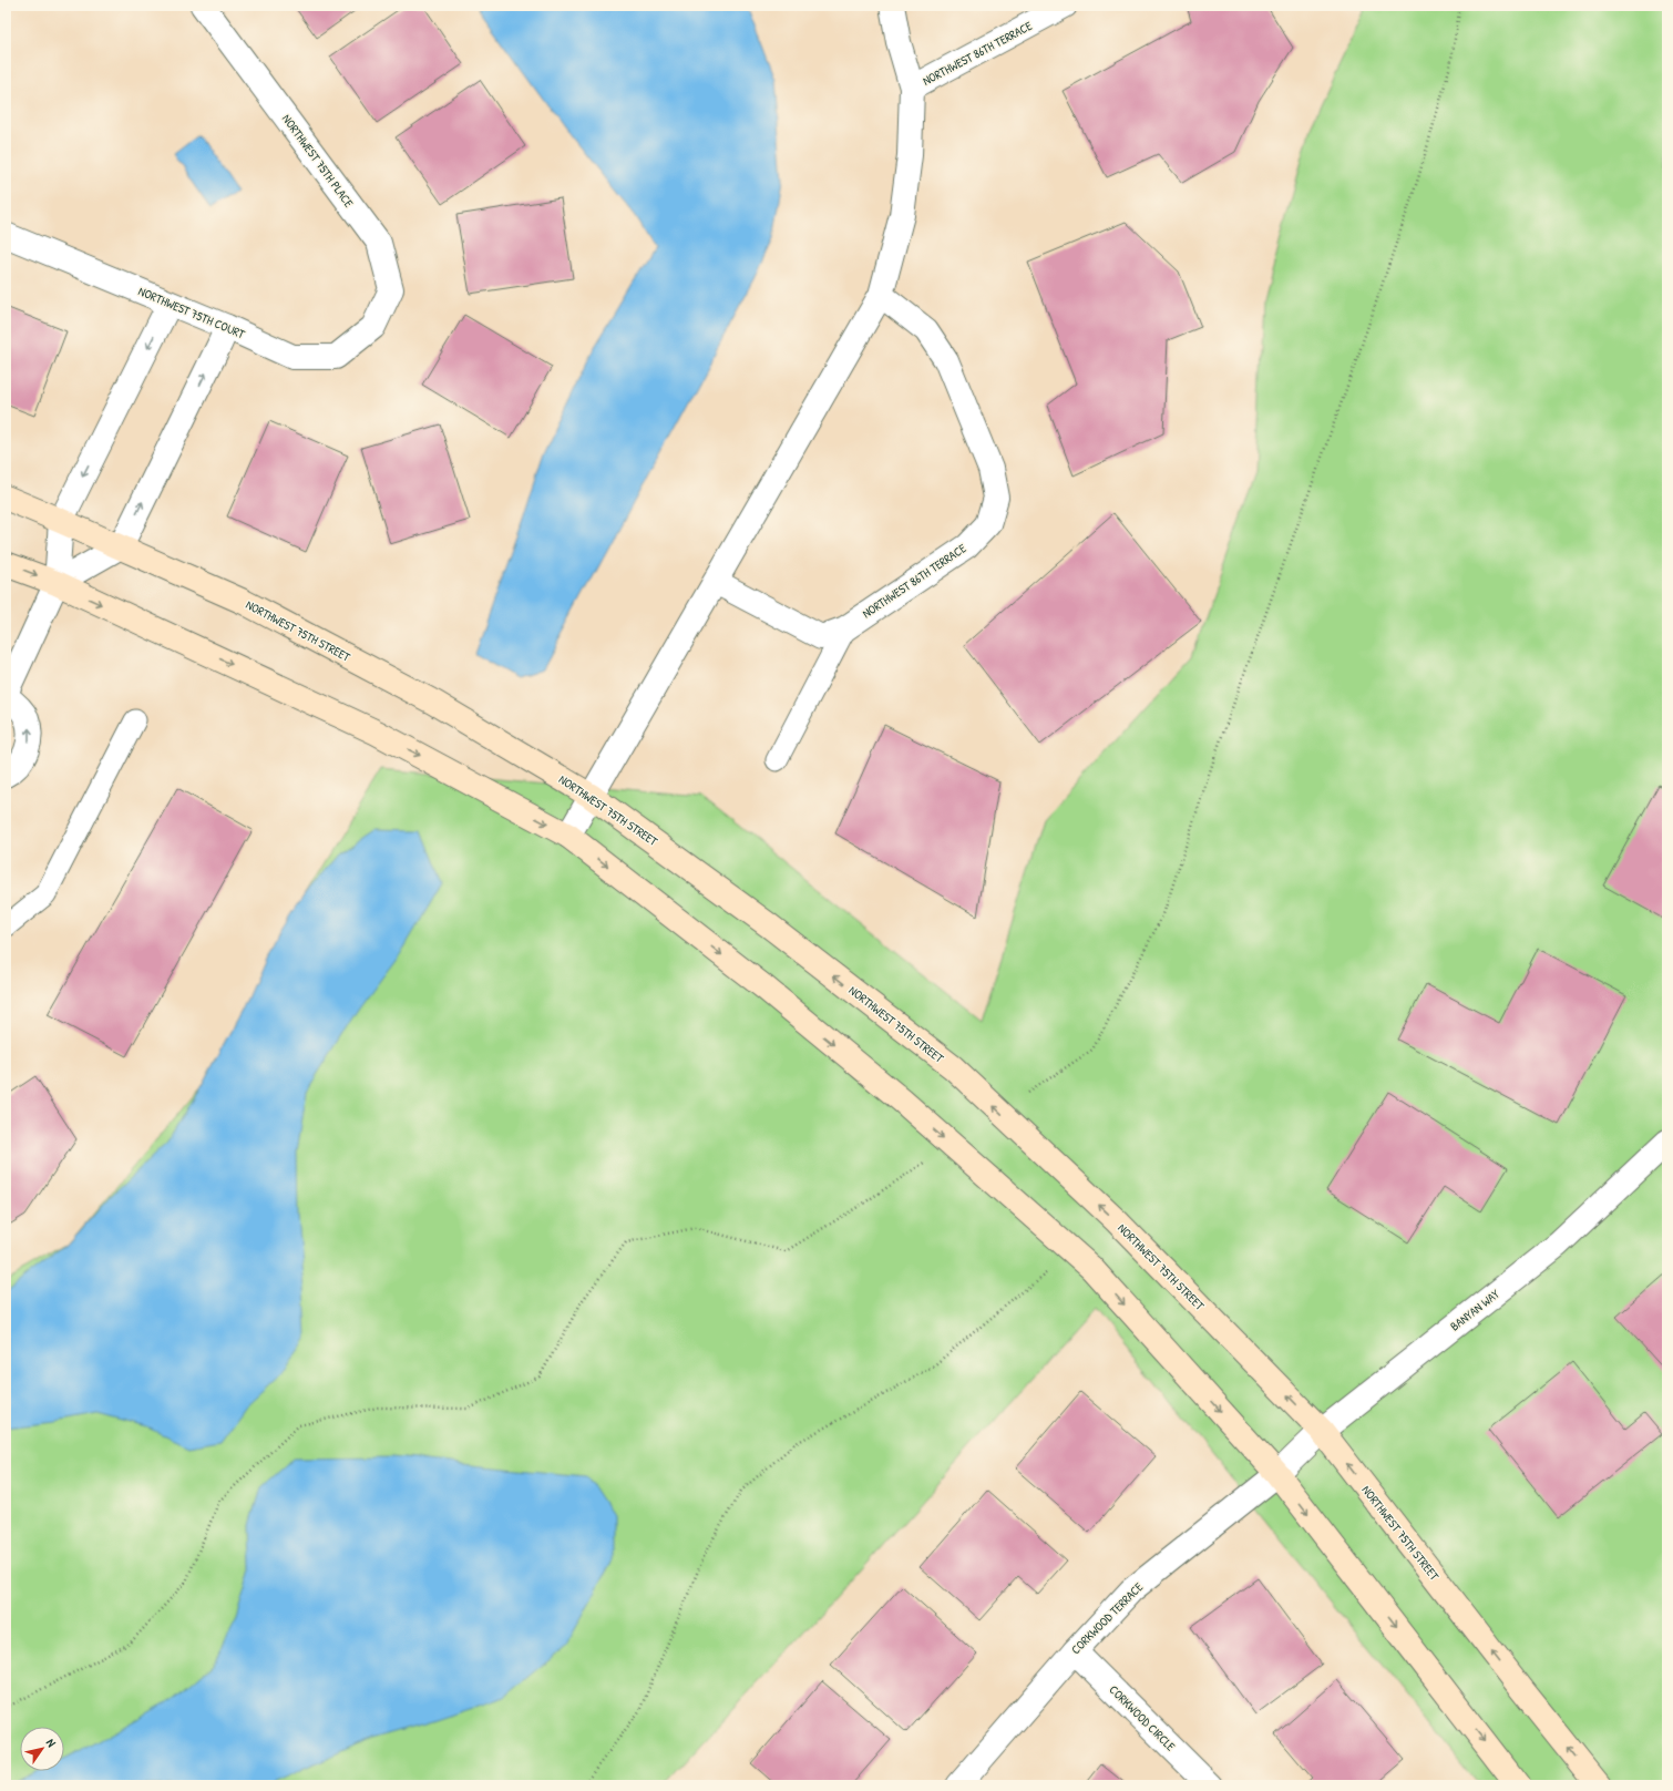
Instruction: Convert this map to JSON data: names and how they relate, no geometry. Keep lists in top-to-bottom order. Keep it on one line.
{"streets":{"street":["NORTHWEST 86TH TERRACE","NORTHWEST 75TH PLACE","NORTHWEST 75TH COURT","NORTHWEST 75TH STREET","BANYAN WAY","CORKWOOD TERRACE","CORKWOOD CIRCLE"]},"crossings":[["NORTHWEST 86TH TERRACE","NORTHWEST 75TH STREET"],["NORTHWEST 75TH PLACE","NORTHWEST 75TH COURT"],["NORTHWEST 75TH STREET","BANYAN WAY"],["BANYAN WAY","CORKWOOD TERRACE"],["CORKWOOD TERRACE","CORKWOOD CIRCLE"]],"north":"top right"}
